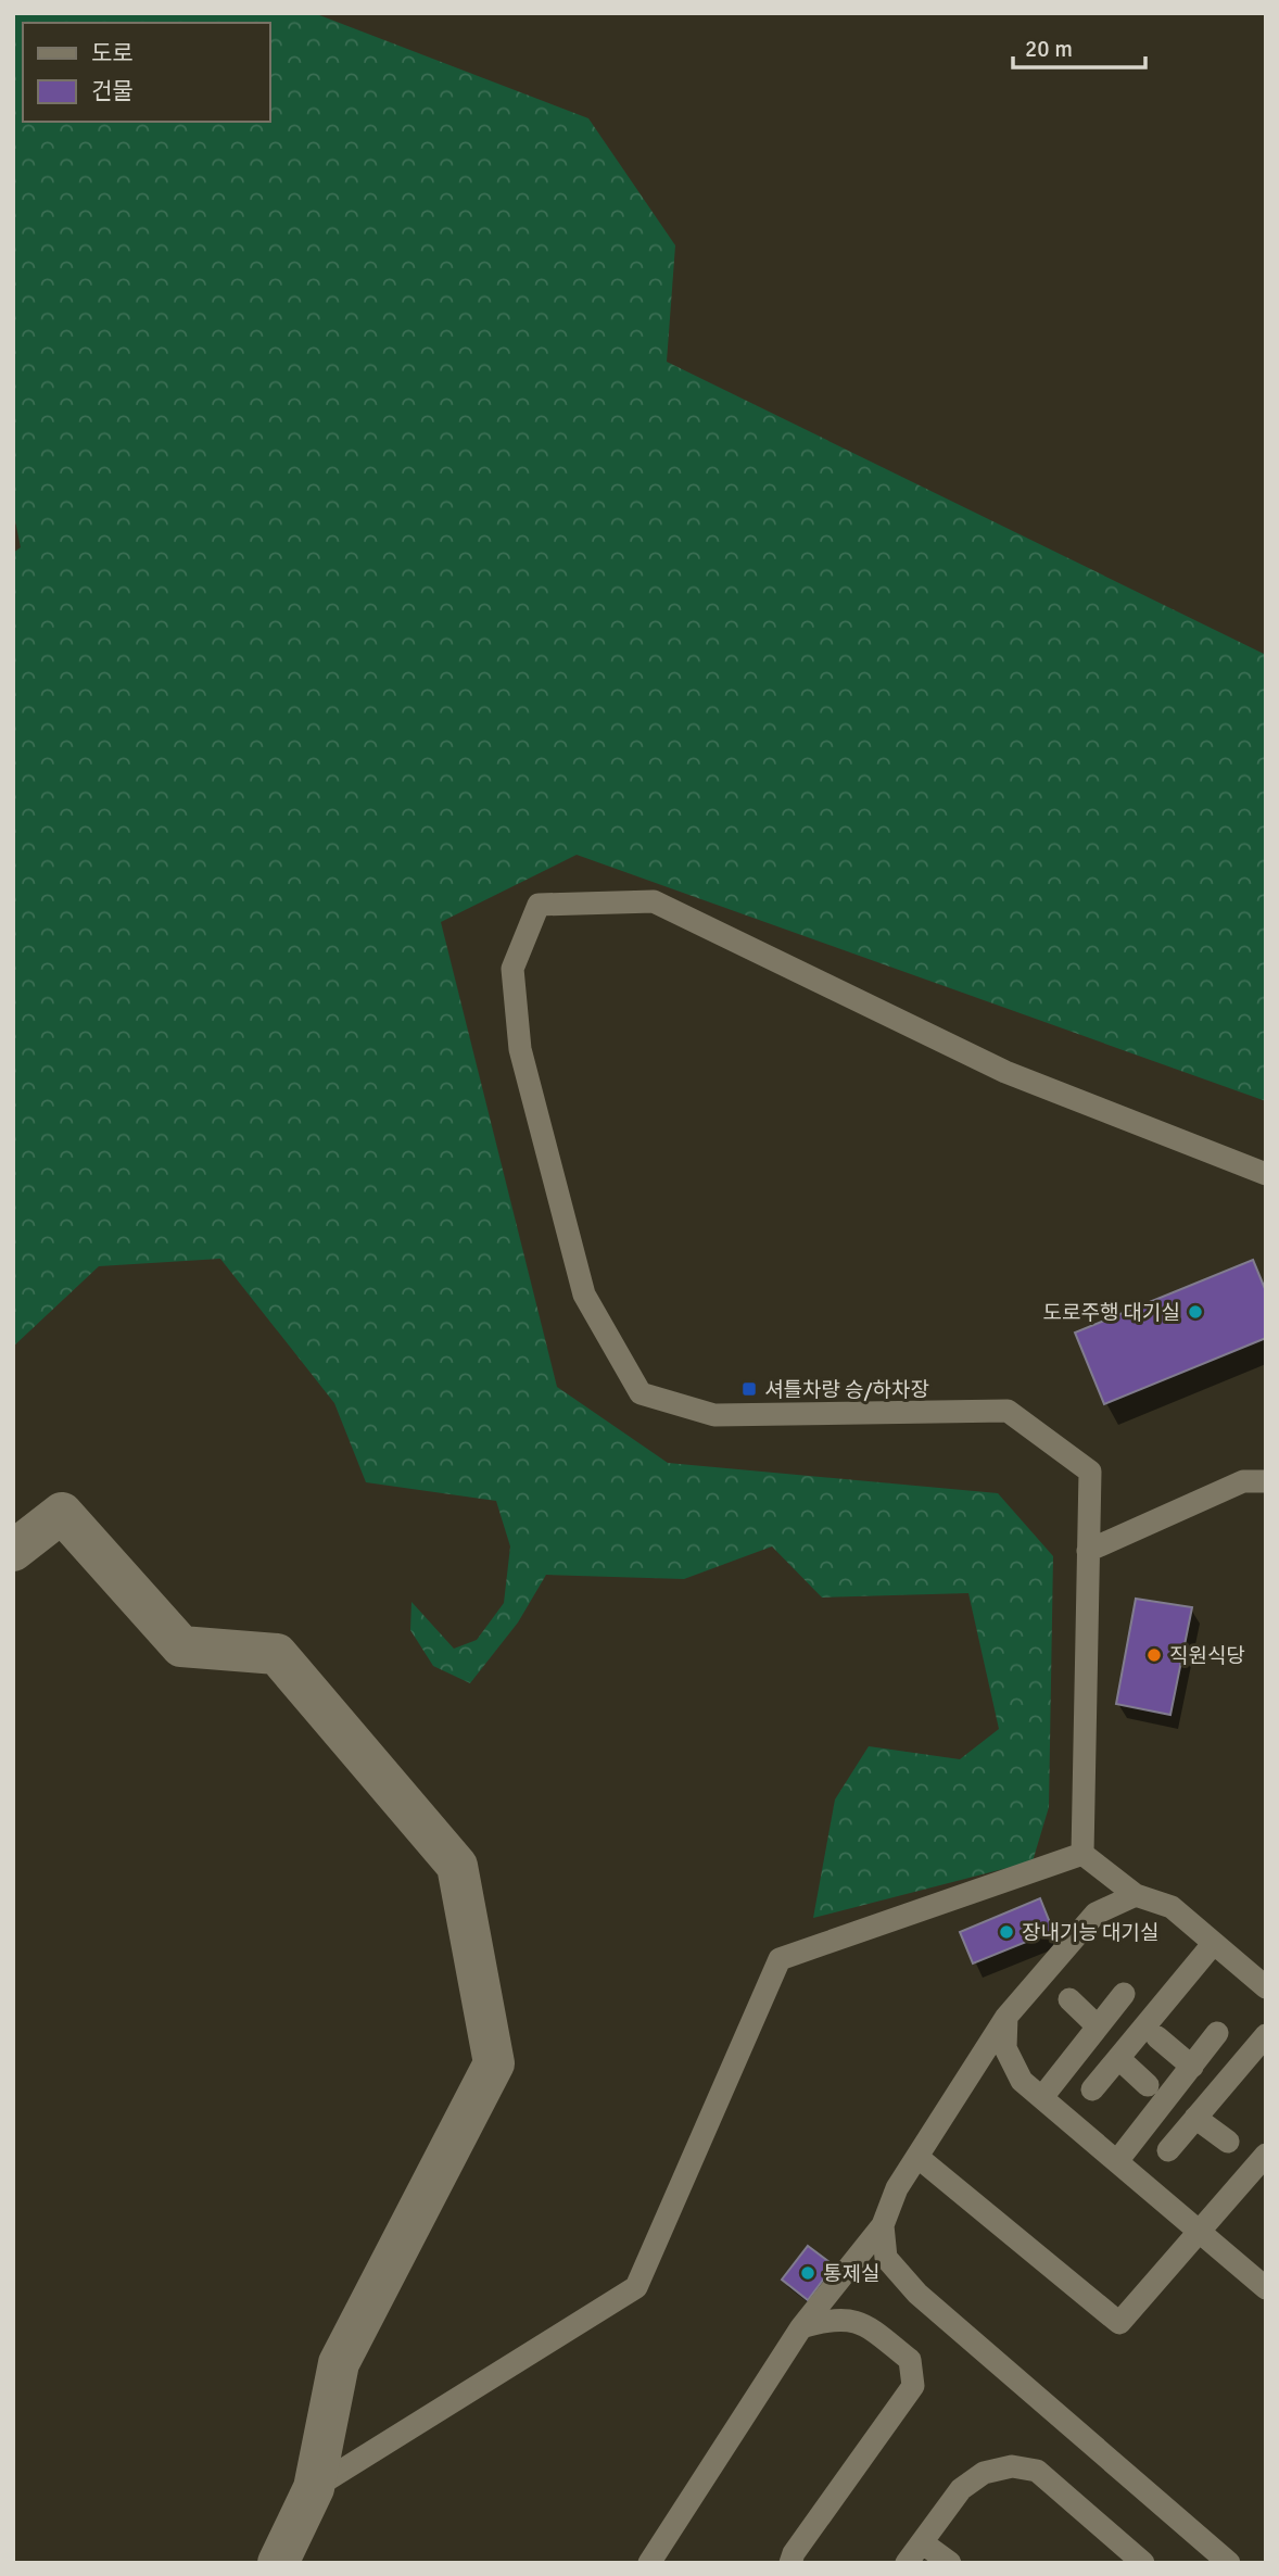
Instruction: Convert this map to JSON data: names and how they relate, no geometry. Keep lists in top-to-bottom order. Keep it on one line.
{"places":{"other":["도로주행 대기실","직원식당","장내기능 대기실","통제실"],"transit":["셔틀차량 승/하차장"]},"legend":["도로","건물"],"scale_bar":"20 m"}
